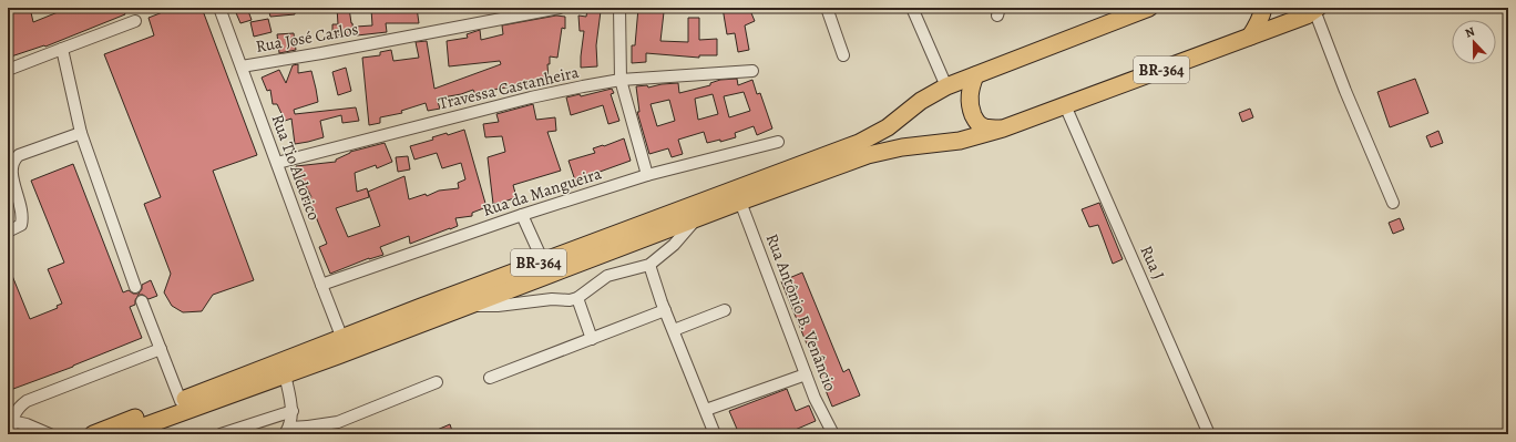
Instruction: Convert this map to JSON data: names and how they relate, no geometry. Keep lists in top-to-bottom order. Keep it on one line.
{"streets":{"highway":["BR-364"],"street":["Rua José Carlos","Travessa Castanheira","Rua Tio Aldorico","Rua da Mangueira","Rua J","Rua Antônio B. Venâncio"]},"crossings":[["Rua José Carlos","Rua Tio Aldorico"],["BR-364","Rua Tio Aldorico"],["BR-364","Rua J"],["BR-364","Rua Antônio B. Venâncio"],["Travessa Castanheira","Rua Tio Aldorico"],["Rua Tio Aldorico","Rua da Mangueira"]],"north":"top"}
